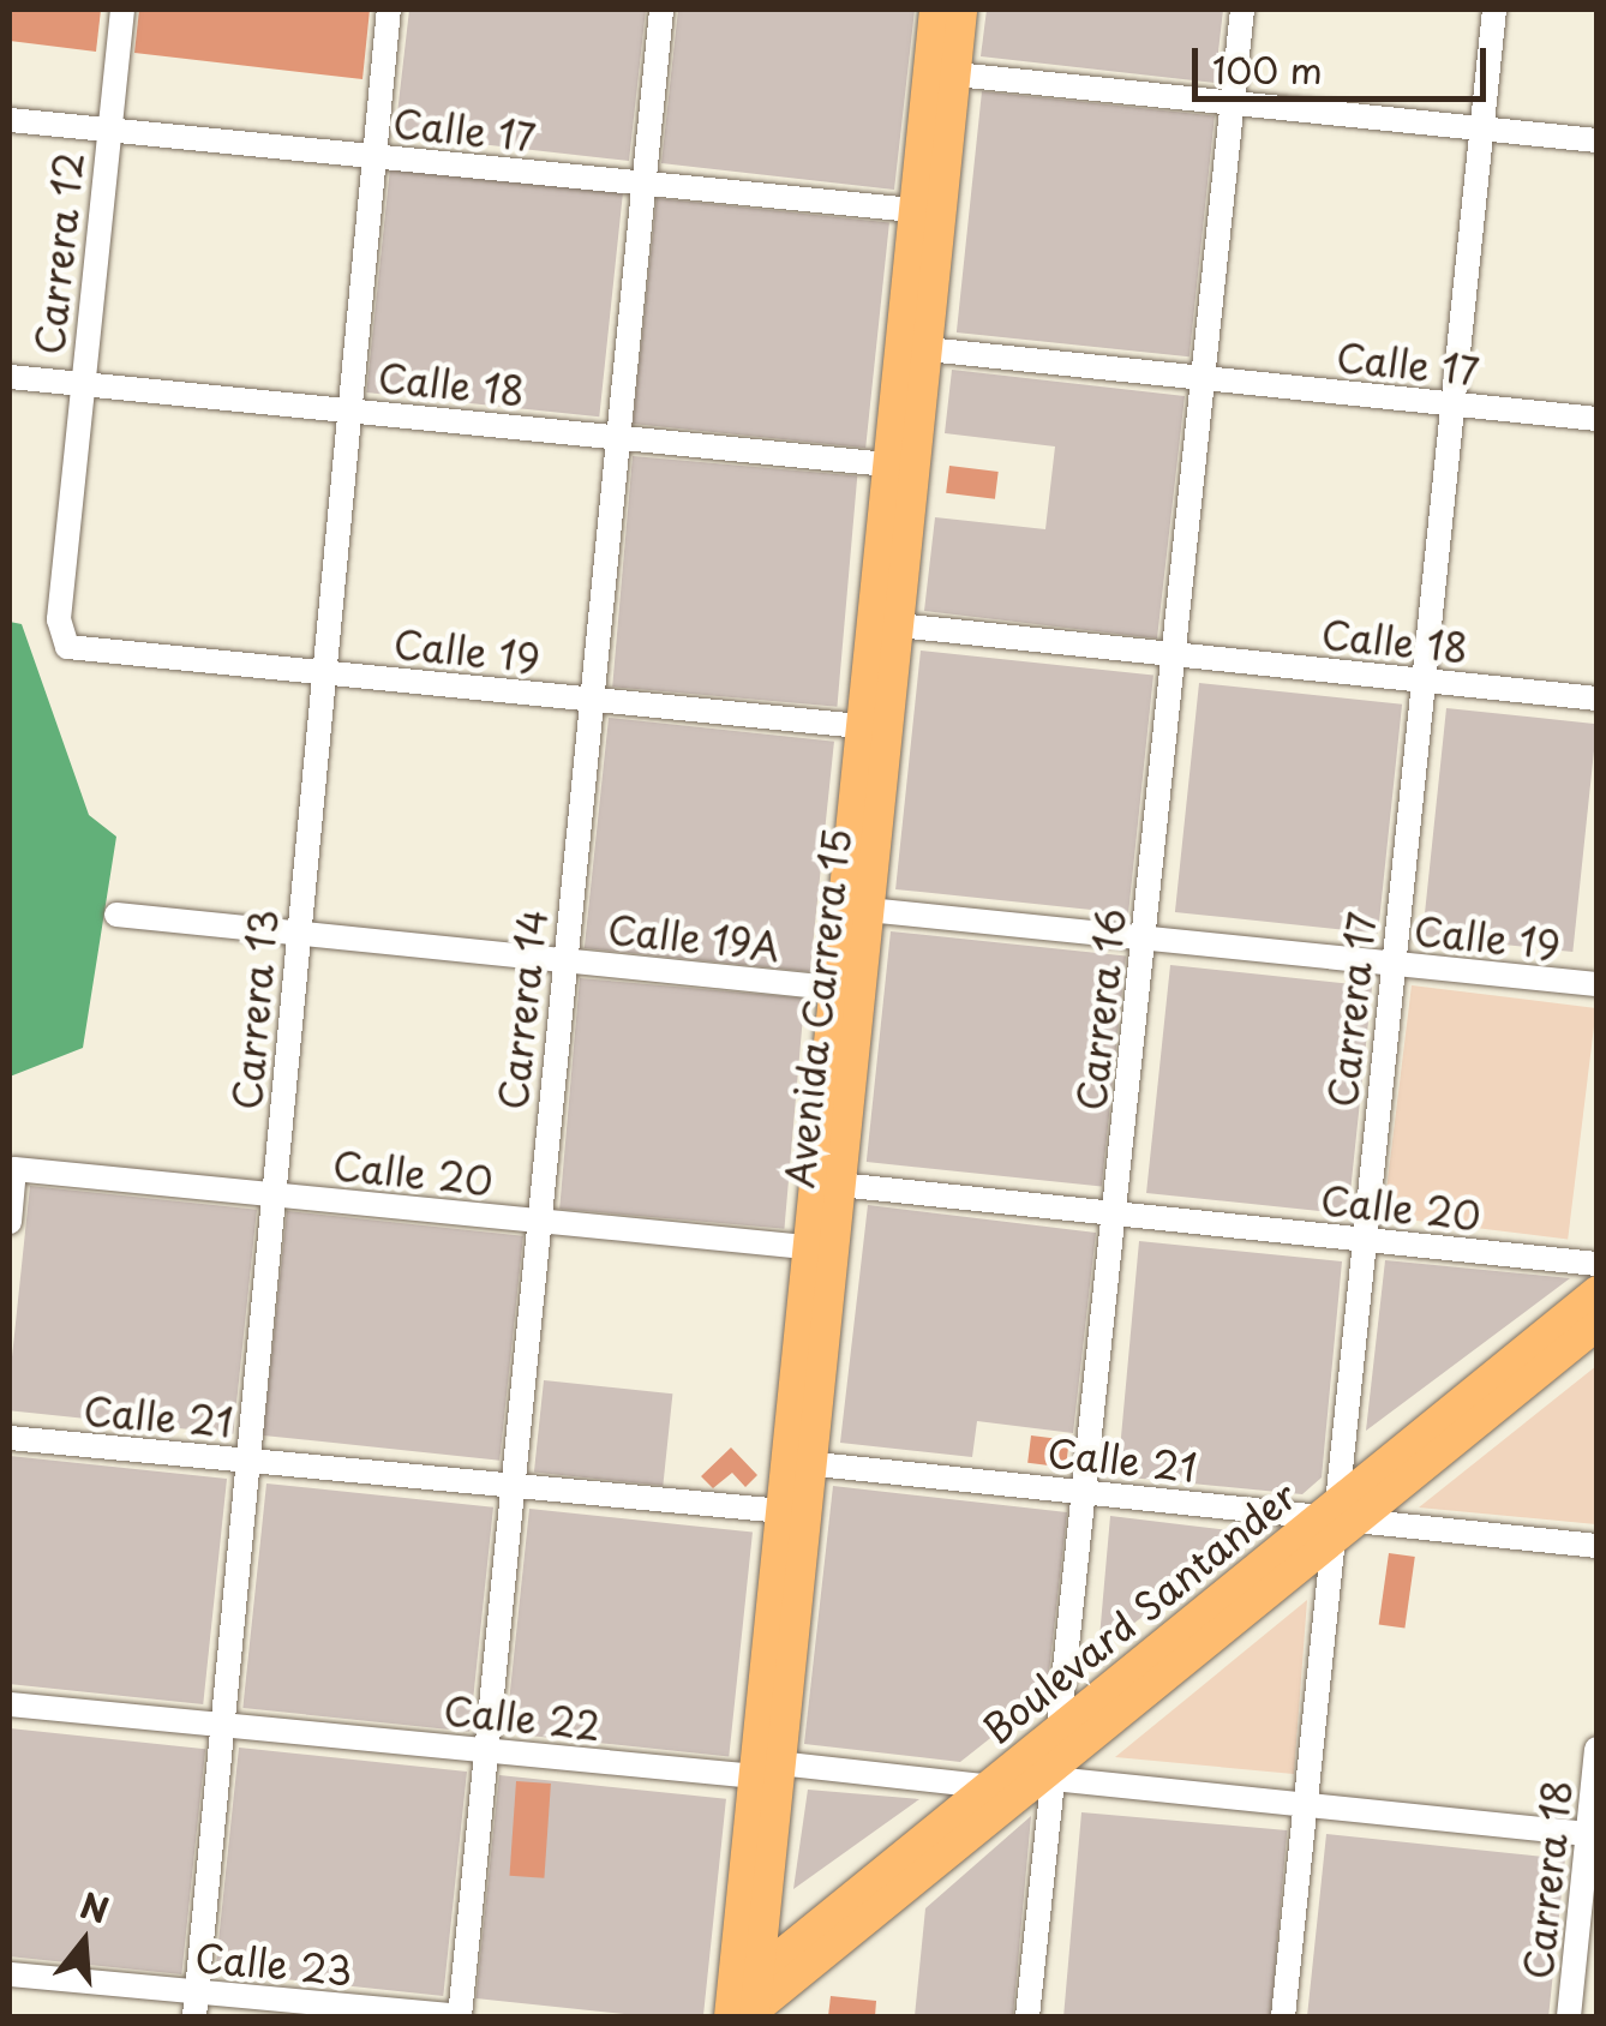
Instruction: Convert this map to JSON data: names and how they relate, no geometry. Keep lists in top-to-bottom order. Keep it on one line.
{"streets":{"main road":["Avenida Carrera 15","Boulevard Santander"],"street":["Calle 17","Carrera 12","Calle 18","Calle 19","Calle 19A","Carrera 13","Carrera 14","Carrera 16","Carrera 17","Calle 20","Calle 21","Calle 22","Carrera 18","Calle 23"]},"crossings":[["Calle 17","Carrera 12"],["Calle 17","Avenida Carrera 15"],["Calle 17","Carrera 13"],["Calle 17","Carrera 14"],["Calle 17","Carrera 16"],["Calle 17","Carrera 17"],["Carrera 12","Calle 18"],["Carrera 12","Calle 19"],["Calle 18","Avenida Carrera 15"],["Calle 18","Carrera 13"],["Calle 18","Carrera 14"],["Calle 18","Carrera 16"],["Calle 18","Carrera 17"],["Calle 19","Avenida Carrera 15"],["Calle 19","Carrera 13"],["Calle 19","Carrera 14"],["Calle 19","Carrera 16"],["Calle 19","Carrera 17"],["Calle 19A","Avenida Carrera 15"],["Calle 19A","Carrera 13"],["Calle 19A","Carrera 14"],["Avenida Carrera 15","Calle 20"],["Avenida Carrera 15","Calle 21"],["Avenida Carrera 15","Boulevard Santander"],["Avenida Carrera 15","Calle 22"],["Carrera 13","Calle 20"],["Carrera 13","Calle 21"],["Carrera 13","Calle 22"],["Carrera 13","Calle 23"],["Carrera 14","Calle 20"],["Carrera 14","Calle 21"],["Carrera 14","Calle 22"],["Carrera 14","Calle 23"],["Carrera 16","Calle 20"],["Carrera 16","Calle 21"],["Carrera 16","Boulevard Santander"],["Carrera 16","Calle 22"],["Carrera 17","Calle 20"],["Carrera 17","Calle 21"],["Carrera 17","Boulevard Santander"],["Carrera 17","Calle 22"],["Calle 21","Boulevard Santander"],["Boulevard Santander","Calle 22"],["Calle 22","Carrera 18"]],"scale_bar":"100 m","north":"top"}
